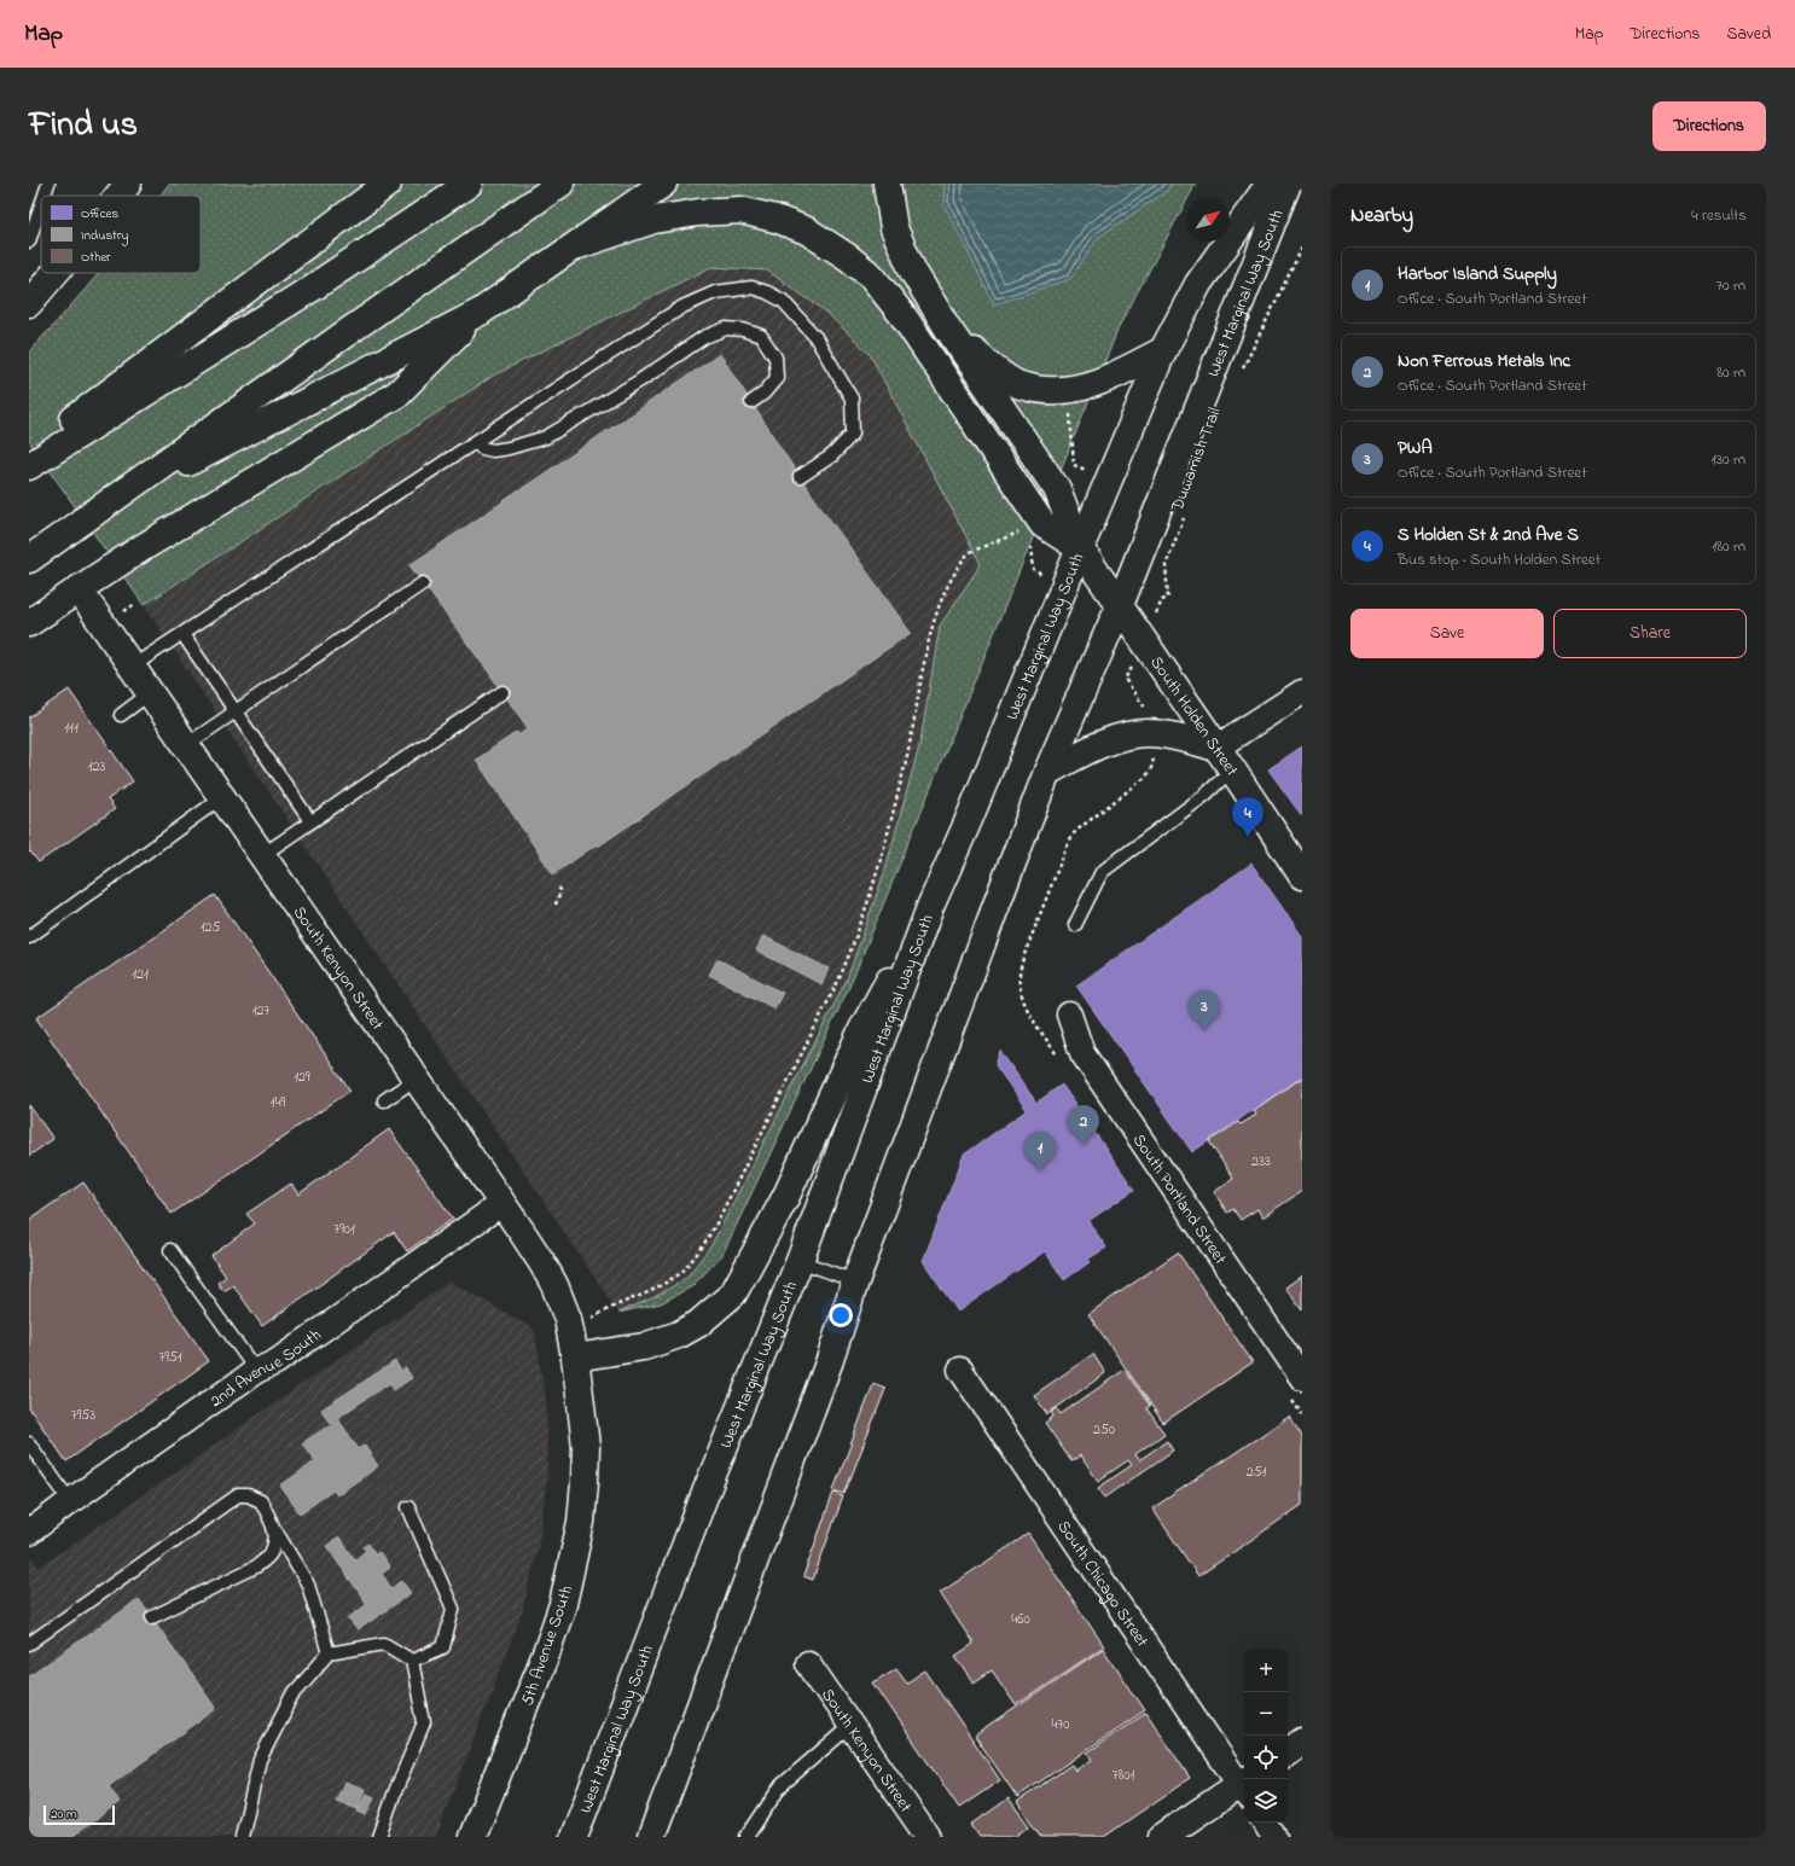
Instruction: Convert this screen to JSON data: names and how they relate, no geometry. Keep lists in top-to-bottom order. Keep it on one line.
{"streets":{"main road":["West Marginal Way South","South Holden Street","South Kenyon Street","5th Avenue South"],"street":["South Portland Street","2nd Avenue South","South Chicago Street"],"path":["Duwamish Trail"]},"crossings":[["West Marginal Way South","South Holden Street"],["South Kenyon Street","2nd Avenue South"],["South Kenyon Street","5th Avenue South"]],"house_numbers":["111","123","125","121","127","129","149","233","7901","7951","7953","250","251","460","470","7801"],"legend":["Offices","Industry","Other"],"scale_bar":"20 m","north":"top right","page":{"header":"Map","nav":["Map","Directions","Saved"],"title":"Find us","buttons":["Directions",["Save","Share"]],"heading":["Nearby","4 results"],"list":[{"mark":"1","name":"Harbor Island Supply","note":"Office · South Portland Street","value":"70 m"},{"mark":"2","name":"Non Ferrous Metals Inc","note":"Office · South Portland Street","value":"80 m"},{"mark":"3","name":"PWA","note":"Office · South Portland Street","value":"130 m"},{"mark":"4","name":"S Holden St & 2nd Ave S","note":"Bus stop · South Holden Street","value":"180 m"}],"pins":["4","3","2","1"],"map_buttons":["+","−"],"scale":"20 m"}}
